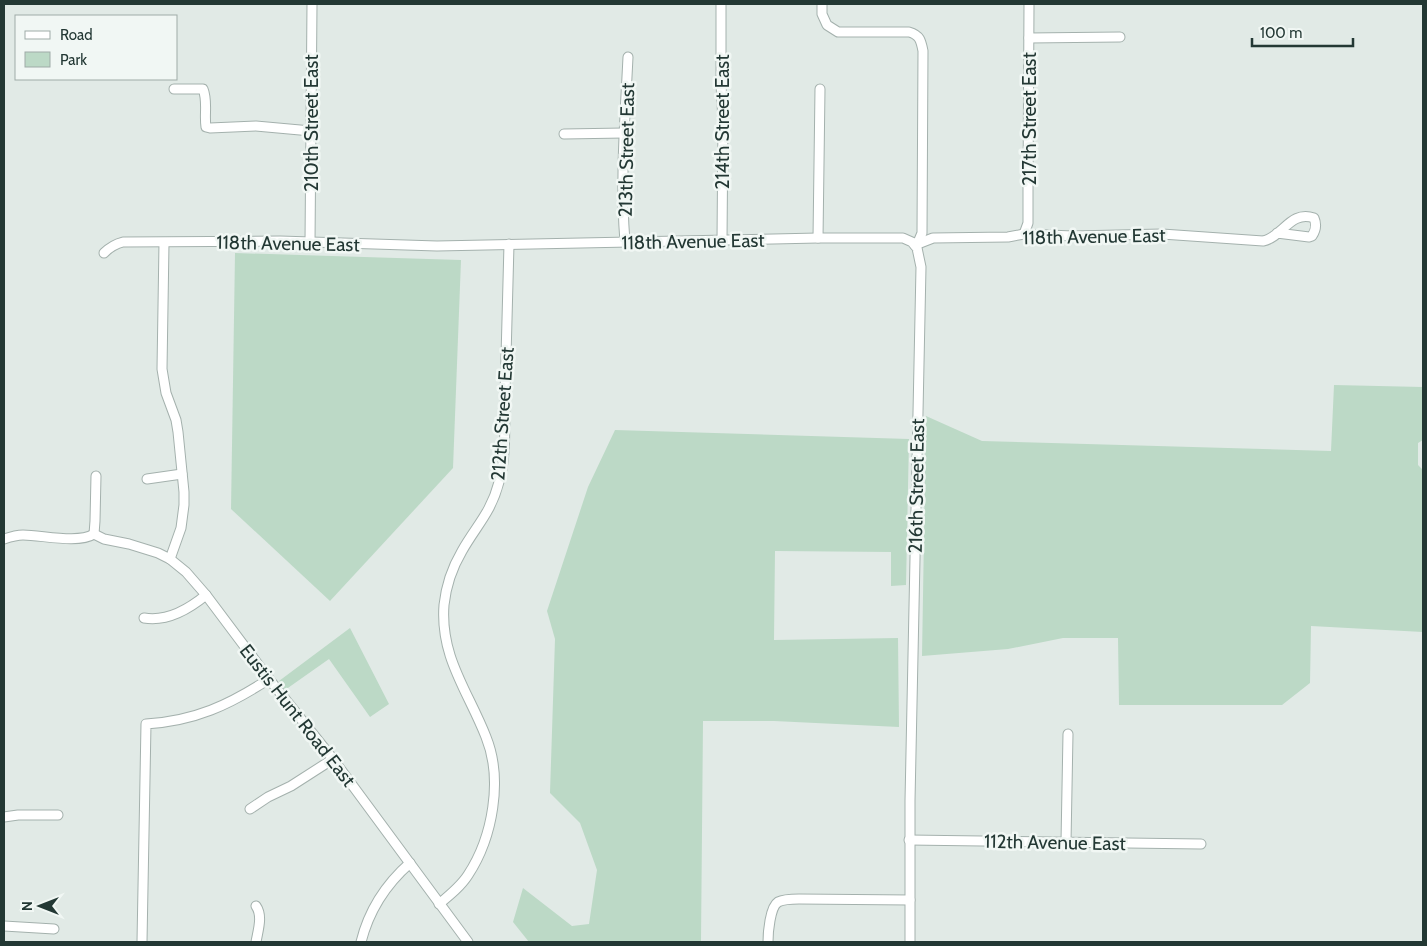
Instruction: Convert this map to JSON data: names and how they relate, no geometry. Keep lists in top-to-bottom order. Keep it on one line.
{"streets":{"street":["217th Street East","214th Street East","210th Street East","213th Street East","118th Avenue East","212th Street East","216th Street East","Eustis Hunt Road East","112th Avenue East"]},"crossings":[["217th Street East","118th Avenue East"],["214th Street East","118th Avenue East"],["210th Street East","118th Avenue East"],["213th Street East","118th Avenue East"],["118th Avenue East","212th Street East"],["118th Avenue East","216th Street East"],["212th Street East","Eustis Hunt Road East"],["216th Street East","112th Avenue East"]],"legend":["Road","Park"],"scale_bar":"100 m","north":"left"}
